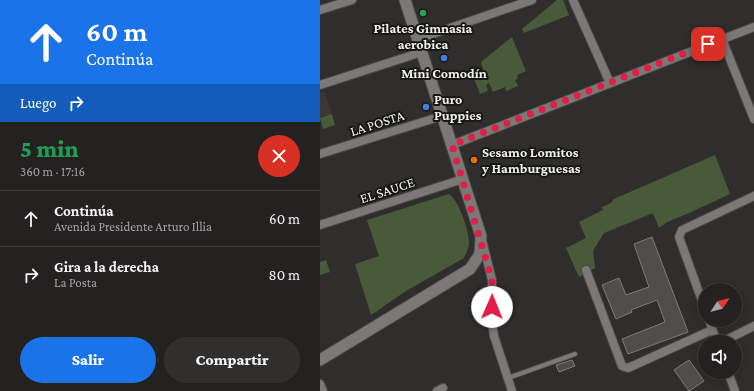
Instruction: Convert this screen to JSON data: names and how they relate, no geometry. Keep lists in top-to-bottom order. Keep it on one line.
{"streets":{"street":["LA POSTA","EL SAUCE"]},"places":["Pilates Gimnasia aerobica","Mini Comodín","Puro Puppies","Sesamo Lomitos y Hamburguesas"],"north":"top right","page":{"turn":["60 m","Continúa"],"then":"Luego","heading":["5 min","360 m · 17:16"],"list":[{"name":"Continúa","note":"Avenida Presidente Arturo Illia","value":"60 m"},{"name":"Gira a la derecha","note":"La Posta","value":"80 m"}],"buttons":["Salir","Compartir"]}}
